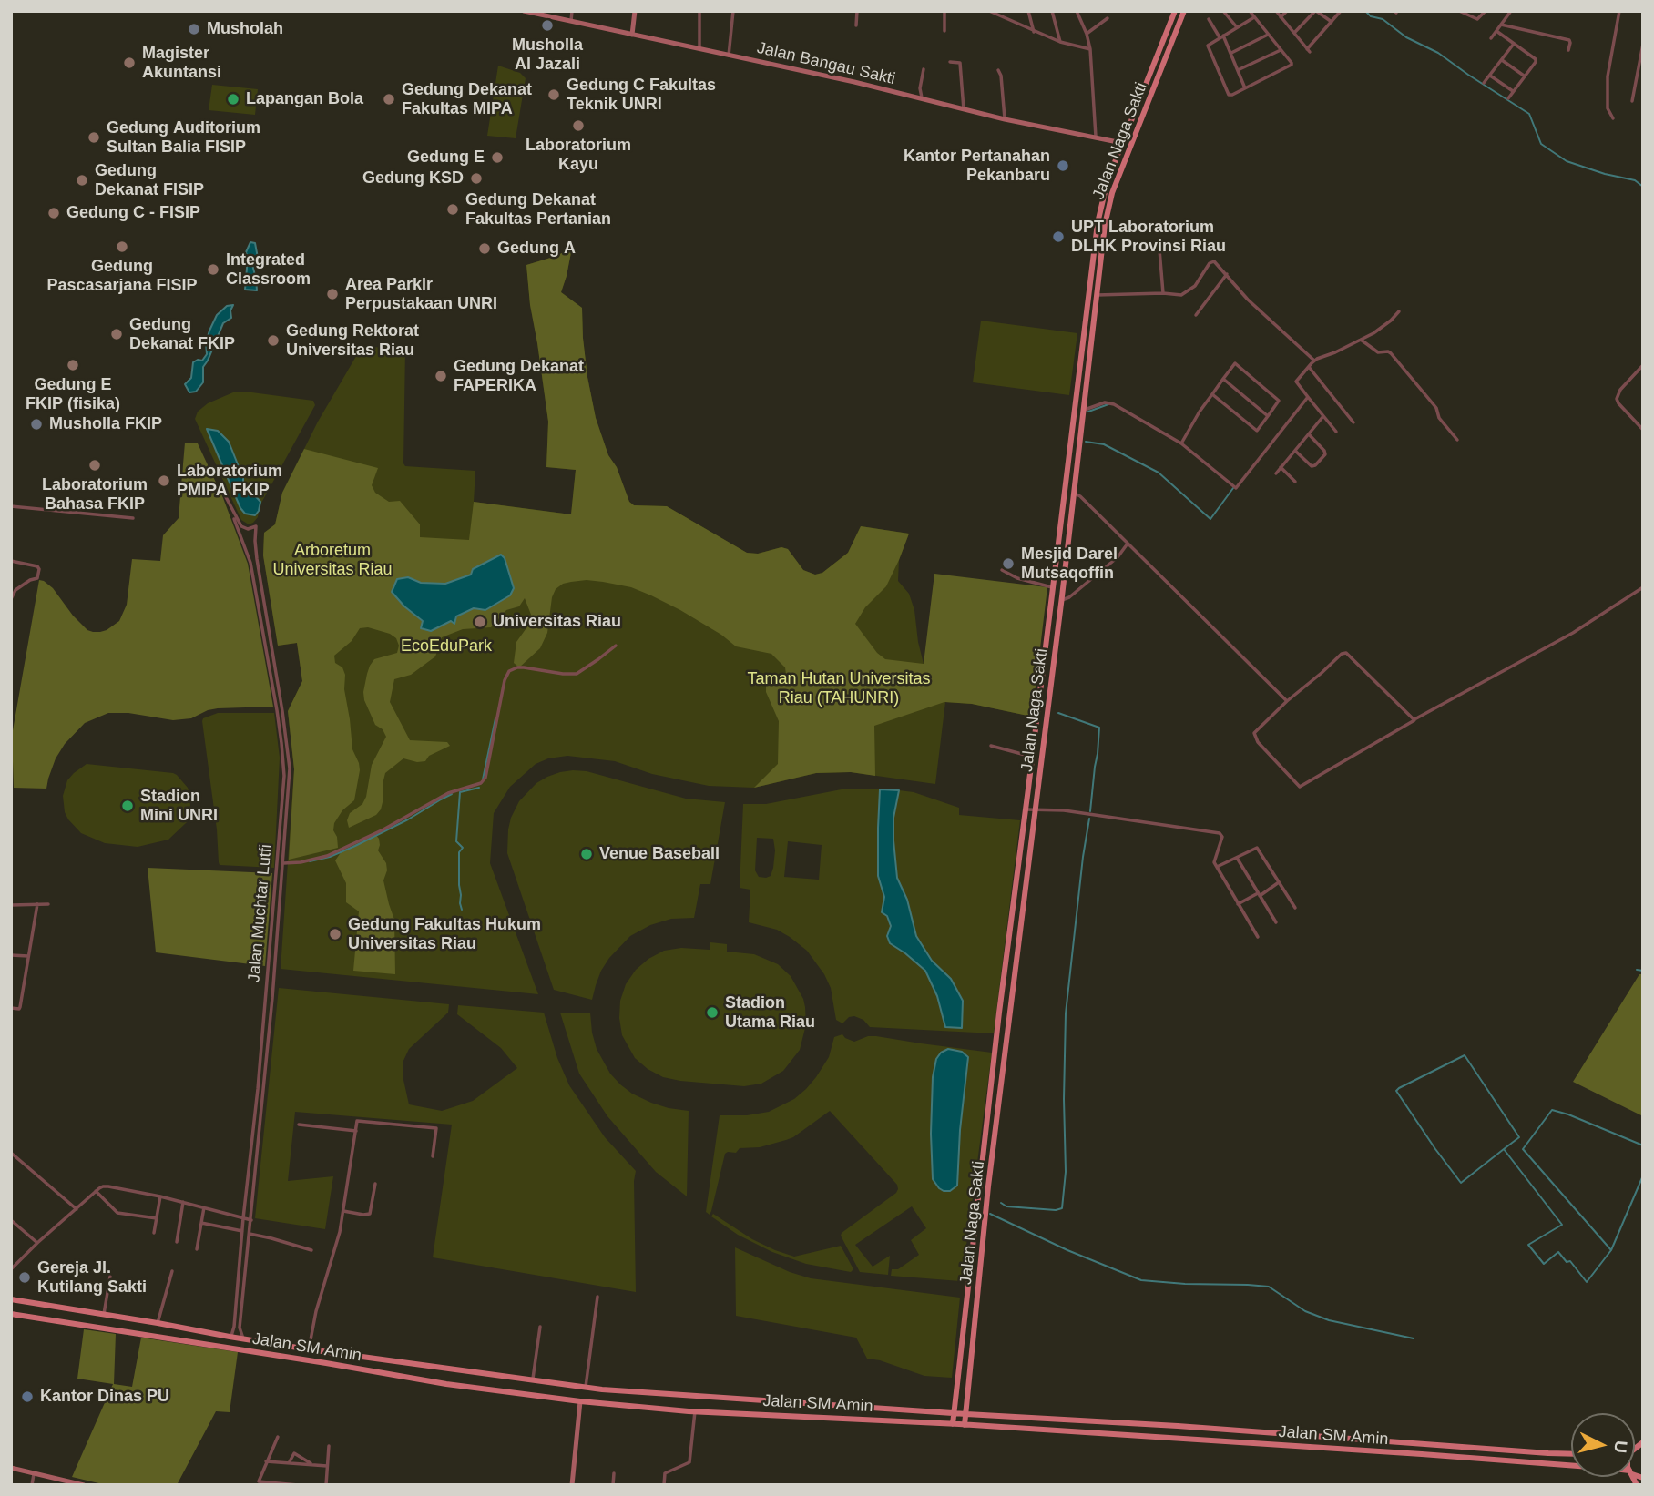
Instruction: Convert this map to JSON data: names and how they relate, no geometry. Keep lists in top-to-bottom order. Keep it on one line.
{"streets":{"main road":["Jalan Naga Sakti","Jalan SM Amin"],"street":["Jalan Bangau Sakti","Jalan Muchtar Lutfi"]},"crossings":[["Jalan Bangau Sakti","Jalan Naga Sakti"],["Jalan Naga Sakti","Jalan SM Amin"],["Jalan Muchtar Lutfi","Jalan SM Amin"]],"parks":["Arboretum Universitas Riau","EcoEduPark","Taman Hutan Universitas Riau (TAHUNRI)"],"places":["Musholla Al Jazali","Musholah","Magister Akuntansi","Gedung C Fakultas Teknik UNRI","Lapangan Bola","Gedung Dekanat Fakultas MIPA","Laboratorium Kayu","Gedung Auditorium Sultan Balia FISIP","Gedung E","Kantor Pertanahan Pekanbaru","Gedung KSD","Gedung Dekanat FISIP","Gedung Dekanat Fakultas Pertanian","Gedung C - FISIP","UPT Laboratorium DLHK Provinsi Riau","Gedung Pascasarjana FISIP","Gedung A","Integrated Classroom","Area Parkir Perpustakaan UNRI","Gedung Dekanat FKIP","Gedung Rektorat Universitas Riau","Gedung E FKIP (fisika)","Gedung Dekanat FAPERIKA","Musholla FKIP","Laboratorium Bahasa FKIP","Laboratorium PMIPA FKIP","Mesjid Darel Mutsaqoffin","Universitas Riau","Stadion Mini UNRI","Venue Baseball","Gedung Fakultas Hukum Universitas Riau","Stadion Utama Riau","Gereja Jl. Kutilang Sakti","Kantor Dinas PU"],"north":"right"}
